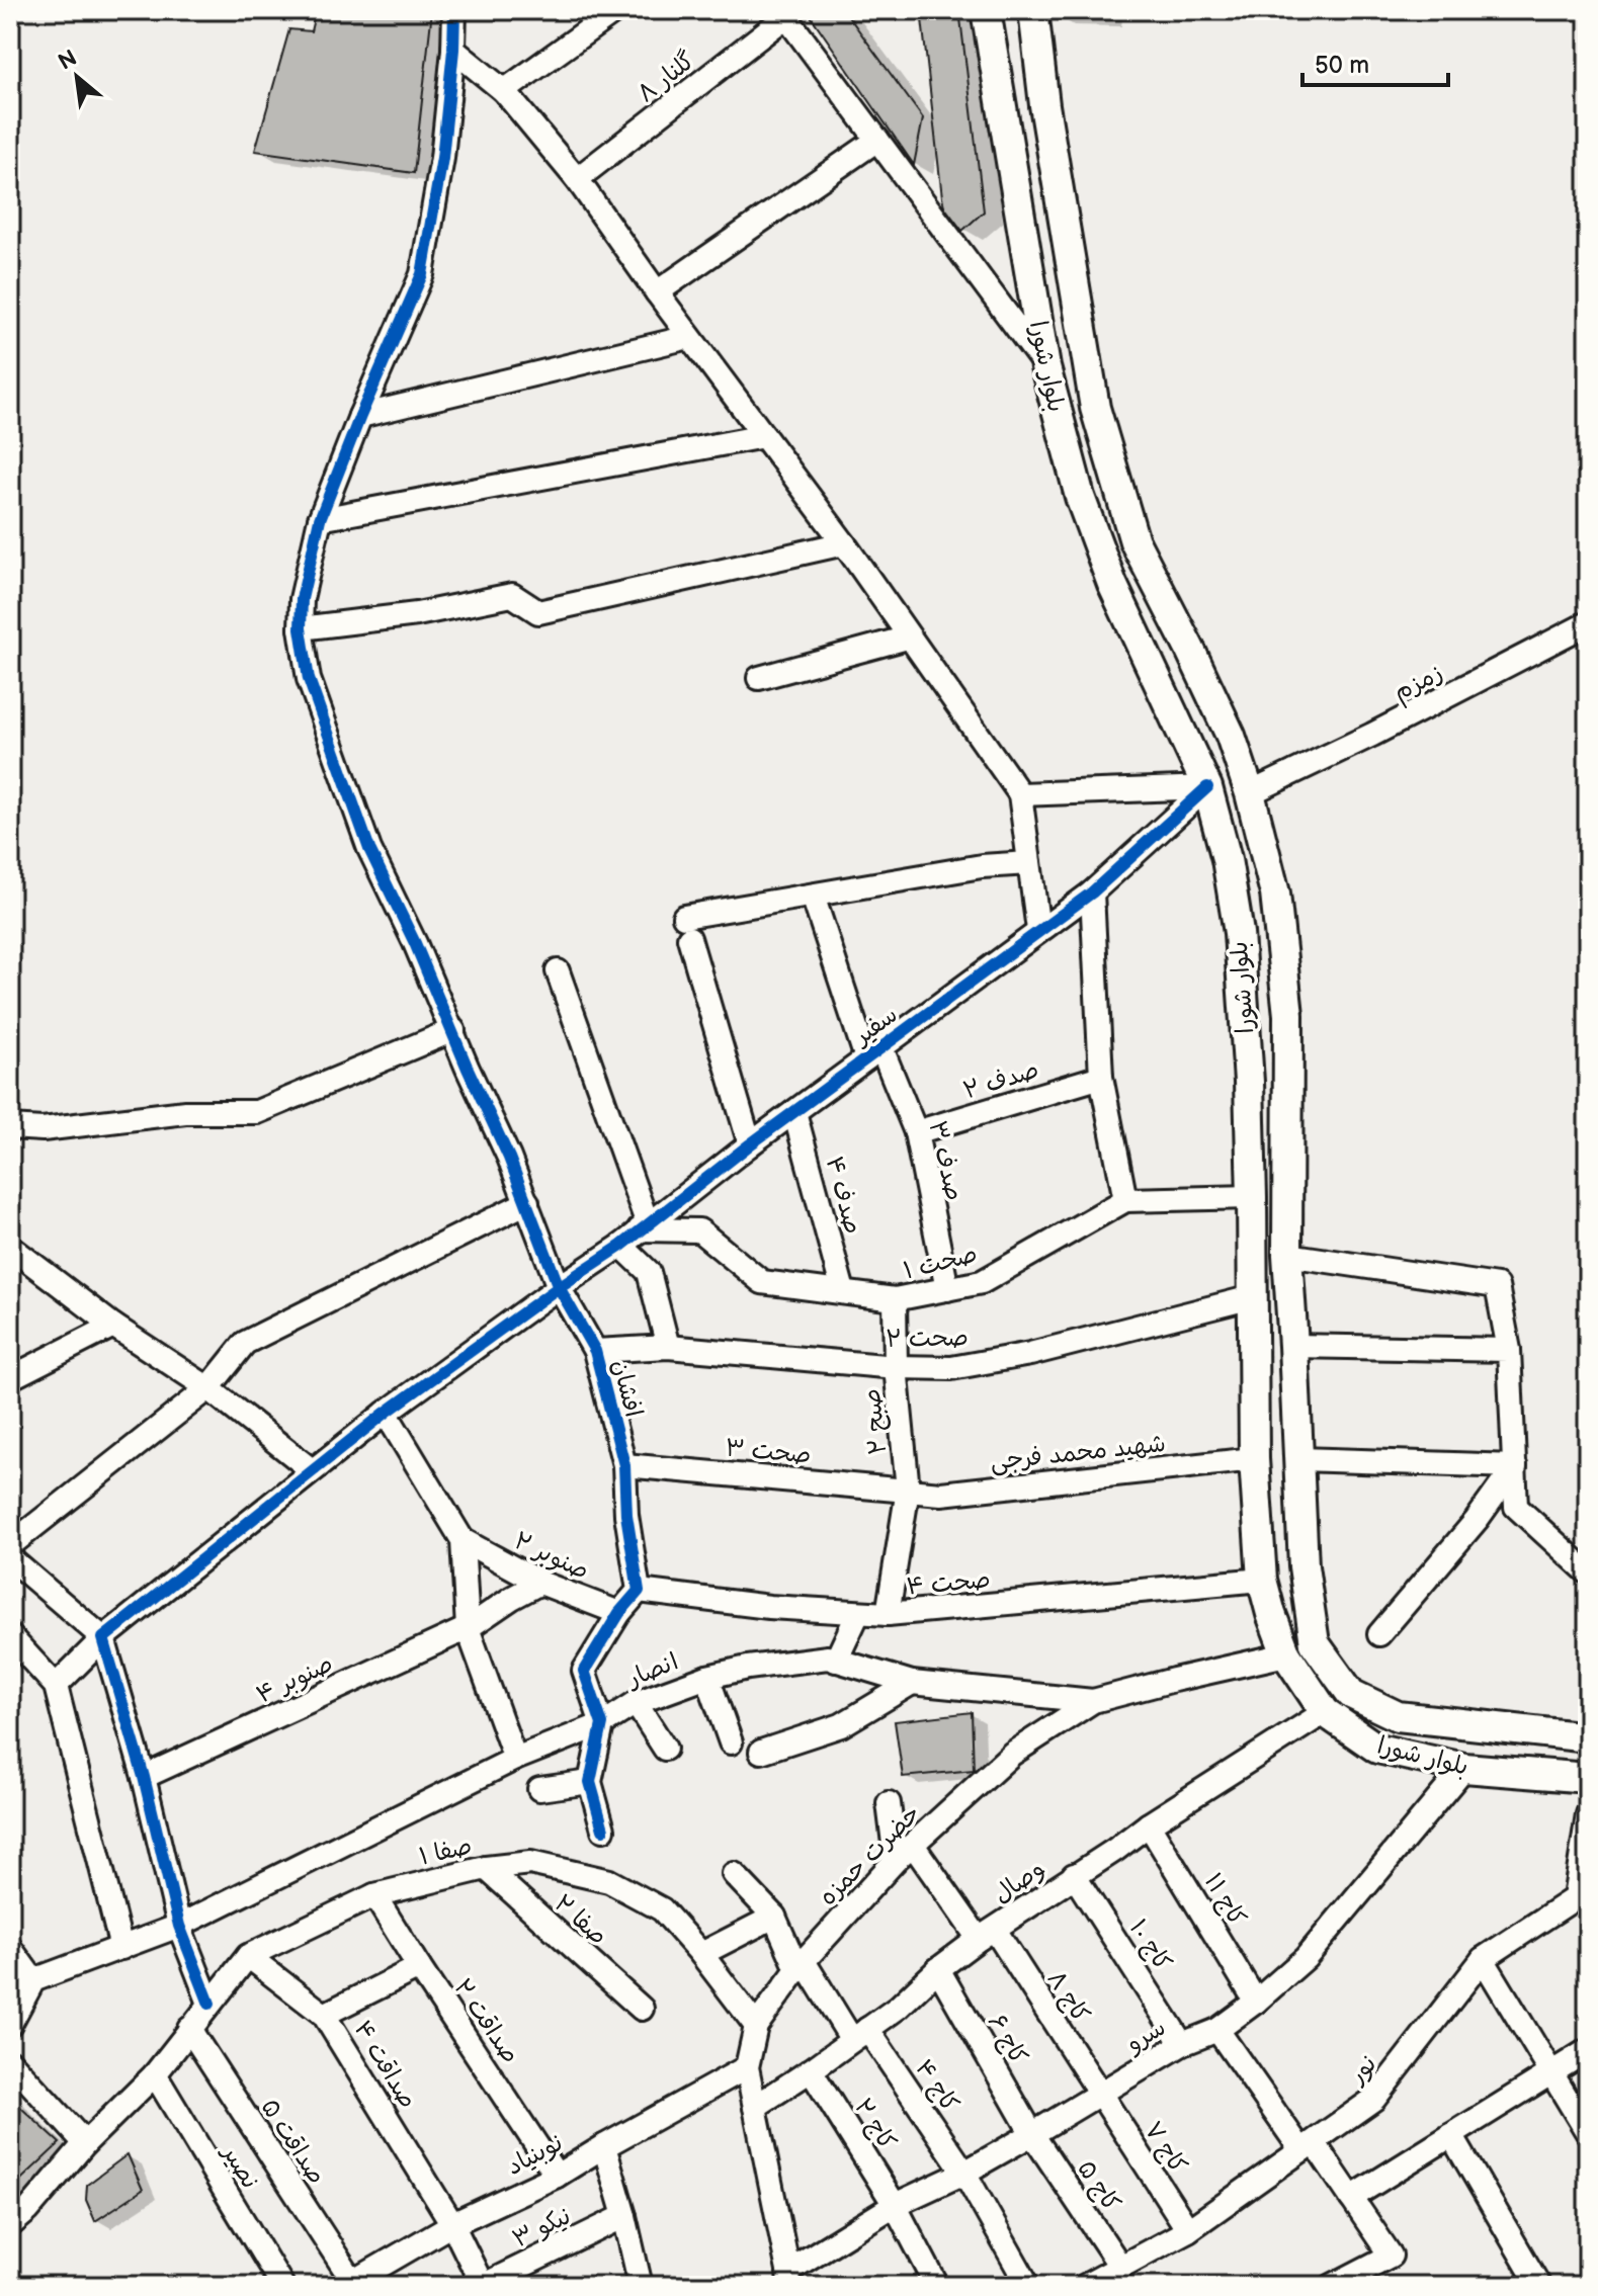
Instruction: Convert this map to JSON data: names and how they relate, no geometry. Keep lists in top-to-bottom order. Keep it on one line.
{"streets":{"main road":["بلوار شورا"],"street":["گلنار ۸","زمزم","سفیر","صدف ۲","صدف ۳","صدف ۴","صحت ۱","صحت ۲","افشان","صبح ۲","صحت ۳","شهید محمد فرجی","صنوبر ۲","صحت ۴","انصار","صنوبر ۴","صفا ۱","حضرت حمزه","وصال","کاج ۱۱","صفا ۲","کاج ۱۰","کاج ۸","صداقت ۲","سرو","کاج ۶","صداقت ۴","نور","کاج ۴","کاج ۲","صداقت ۵","کاج ۷","نوبنیاد","نصیر","کاج ۵","نیکو ۳"]},"crossings":[["بلوار شورا","زمزم"],["بلوار شورا","سفیر"],["بلوار شورا","صحت ۱"],["بلوار شورا","صحت ۲"],["بلوار شورا","شهید محمد فرجی"],["بلوار شورا","صحت ۴"],["بلوار شورا","حضرت حمزه"],["بلوار شورا","وصال"],["بلوار شورا","سرو"],["سفیر","صدف ۳"],["سفیر","صدف ۴"],["سفیر","صحت ۱"],["سفیر","افشان"],["صدف ۲","صدف ۳"],["صدف ۳","صحت ۱"],["صدف ۴","صحت ۱"],["صحت ۱","صبح ۲"],["صحت ۲","افشان"],["صحت ۲","صبح ۲"],["افشان","صحت ۳"],["افشان","صحت ۴"],["صبح ۲","صحت ۳"],["صبح ۲","شهید محمد فرجی"],["صبح ۲","صحت ۴"],["صحت ۳","شهید محمد فرجی"],["صنوبر ۲","صنوبر ۴"],["انصار","حضرت حمزه"],["صفا ۱","حضرت حمزه"],["صفا ۱","صفا ۲"],["صفا ۱","صداقت ۲"],["صفا ۱","صداقت ۴"],["صفا ۱","صداقت ۵"],["صفا ۱","نصیر"],["حضرت حمزه","وصال"],["حضرت حمزه","کاج ۸"],["حضرت حمزه","سرو"],["حضرت حمزه","کاج ۴"],["حضرت حمزه","نوبنیاد"],["وصال","کاج ۱۱"],["وصال","کاج ۱۰"],["وصال","کاج ۸"],["وصال","کاج ۶"],["وصال","کاج ۴"],["وصال","کاج ۲"],["کاج ۱۱","سرو"],["کاج ۱۰","سرو"],["کاج ۸","سرو"],["کاج ۸","کاج ۷"],["صداقت ۲","نوبنیاد"],["سرو","کاج ۶"],["سرو","کاج ۴"],["سرو","کاج ۲"],["سرو","کاج ۷"],["سرو","کاج ۵"],["کاج ۶","کاج ۵"],["صداقت ۴","نوبنیاد"],["صداقت ۴","نیکو ۳"],["نور","کاج ۷"],["نور","کاج ۵"],["صداقت ۵","نوبنیاد"]],"scale_bar":"50 m","north":"top left"}
